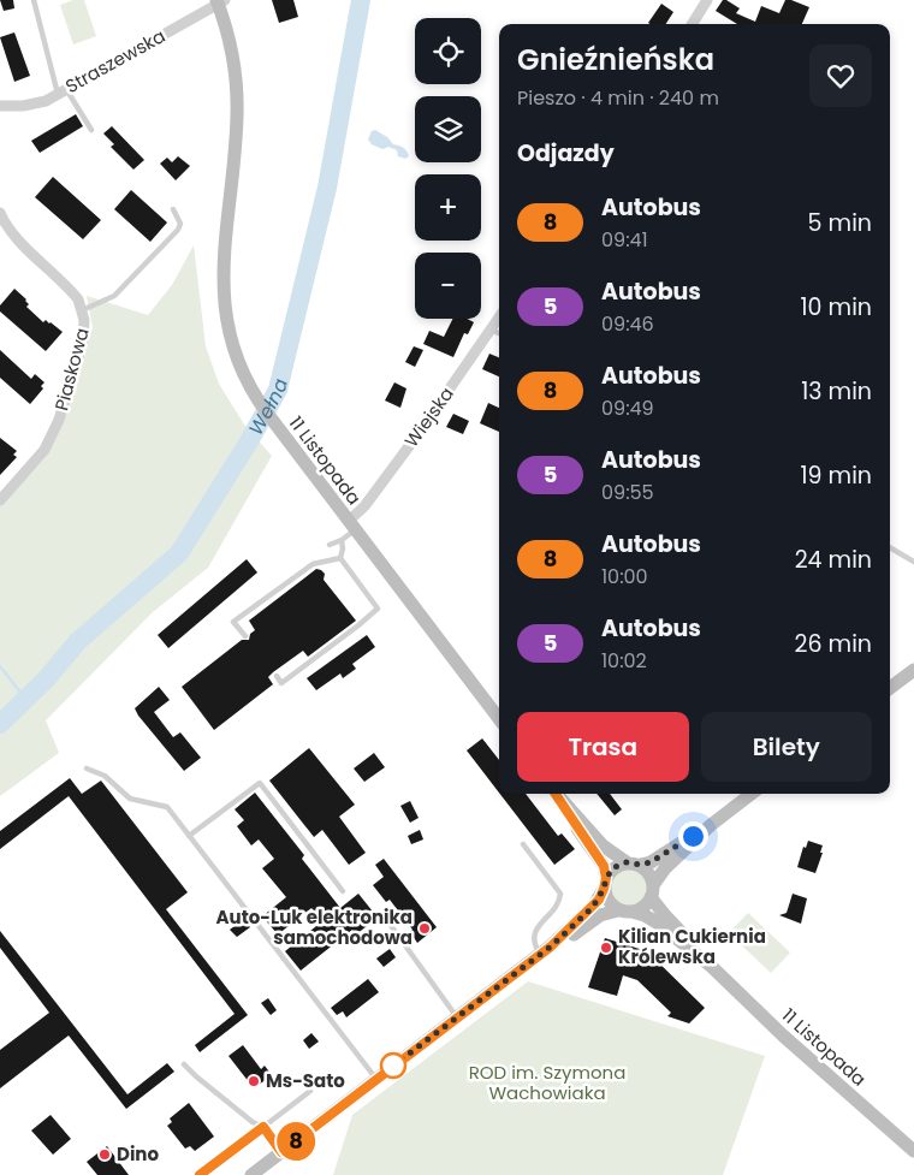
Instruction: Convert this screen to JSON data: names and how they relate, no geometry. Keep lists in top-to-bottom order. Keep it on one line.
{"streets":{"main road":["11 Listopada"],"street":["Straszewska","Piaskowa","Wiejska"]},"crossings":[["Straszewska","11 Listopada"],["Wiejska","11 Listopada"]],"water":["Wełna"],"parks":["ROD im. Szymona Wachowiaka"],"places":["Auto-Luk elektronika samochodowa","Kilian Cukiernia Królewska","Ms-Sato","Dino"],"lines":["bus line 8"],"page":{"on_map":"8","map_buttons":["+","−"],"heading":[["Gnieźnieńska","Pieszo · 4 min · 240 m"],"Odjazdy"],"list":[{"mark":"8","name":"Autobus","note":"09:41","value":"5 min"},{"mark":"5","name":"Autobus","note":"09:46","value":"10 min"},{"mark":"8","name":"Autobus","note":"09:49","value":"13 min"},{"mark":"5","name":"Autobus","note":"09:55","value":"19 min"},{"mark":"8","name":"Autobus","note":"10:00","value":"24 min"},{"mark":"5","name":"Autobus","note":"10:02","value":"26 min"}],"buttons":["Trasa","Bilety"]}}
